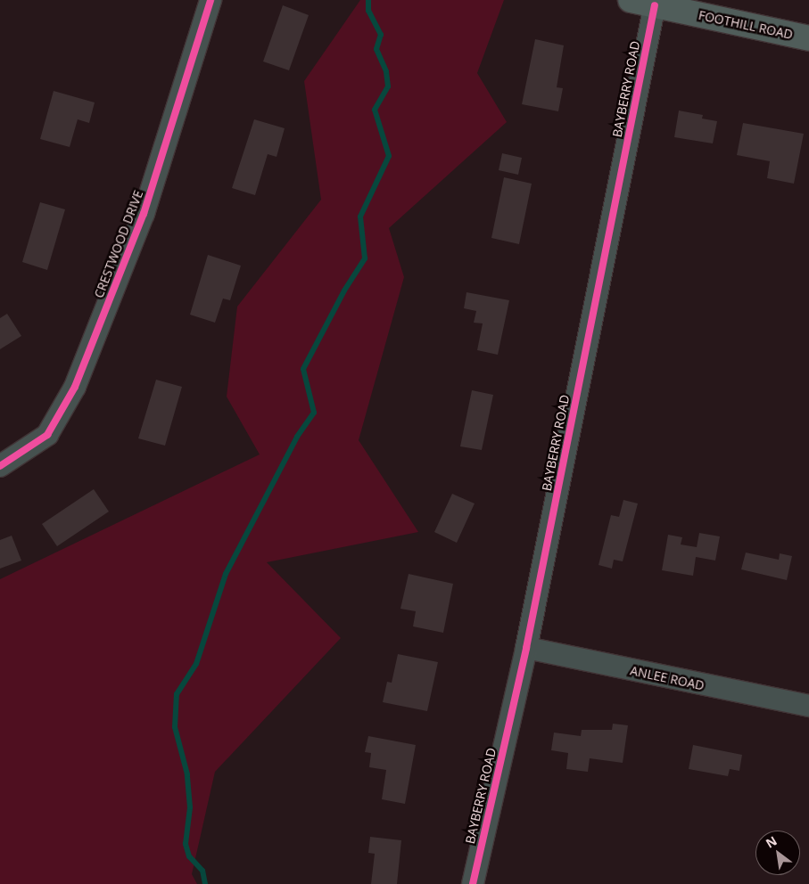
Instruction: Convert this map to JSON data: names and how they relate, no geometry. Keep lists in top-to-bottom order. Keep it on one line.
{"streets":{"street":["FOOTHILL ROAD","BAYBERRY ROAD","CRESTWOOD DRIVE","ANLEE ROAD"]},"crossings":[["FOOTHILL ROAD","BAYBERRY ROAD"],["BAYBERRY ROAD","ANLEE ROAD"]],"north":"top left"}
